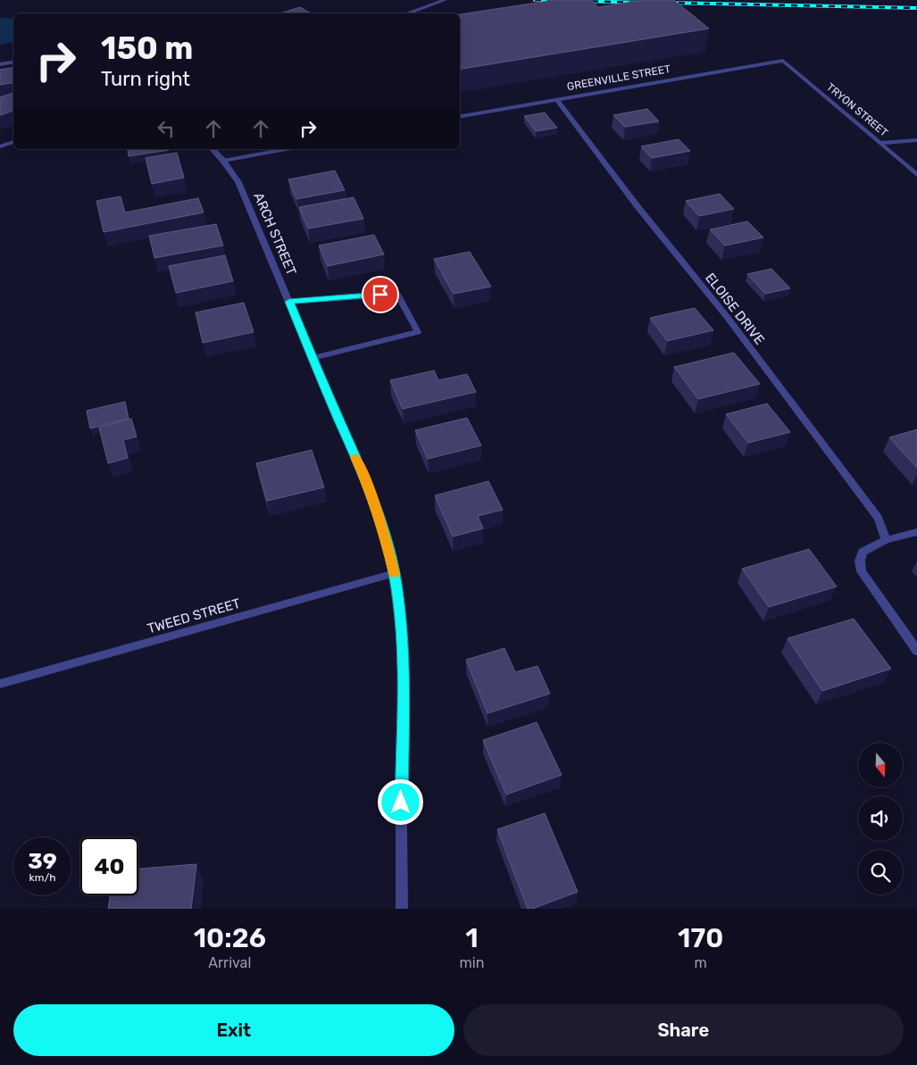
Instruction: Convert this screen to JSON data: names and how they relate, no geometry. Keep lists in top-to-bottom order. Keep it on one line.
{"streets":{"street":["GREENVILLE STREET","TRYON STREET","ARCH STREET","ELOISE DRIVE","TWEED STREET"]},"crossings":[["GREENVILLE STREET","TRYON STREET"],["GREENVILLE STREET","ELOISE DRIVE"],["ARCH STREET","TWEED STREET"]],"north":"bottom","page":{"turn":["150 m","Turn right"],"speed":"39 km/h","limit":"40","eta":["10:26","Arrival","1","min","170","m"],"buttons":["Exit","Share"]}}
